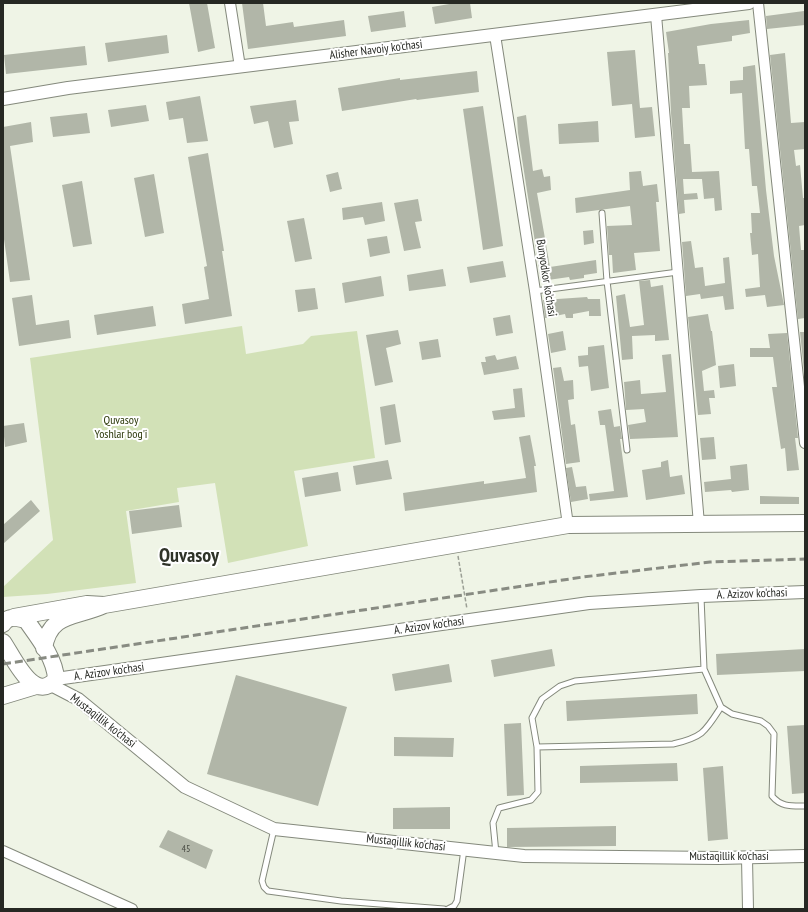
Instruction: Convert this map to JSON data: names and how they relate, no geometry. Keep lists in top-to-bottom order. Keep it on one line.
{"streets":{"street":["Alisher Navoiy ko'chasi","Bunyodkor ko'chasi","A. Azizov ko'chasi","Mustaqillik ko'chasi"]},"crossings":[["Alisher Navoiy ko'chasi","Bunyodkor ko'chasi"],["A. Azizov ko'chasi","Mustaqillik ko'chasi"]],"districts":["Quvasoy"],"parks":["Quvasoy Yoshlar bog'i"],"house_numbers":["45"]}
